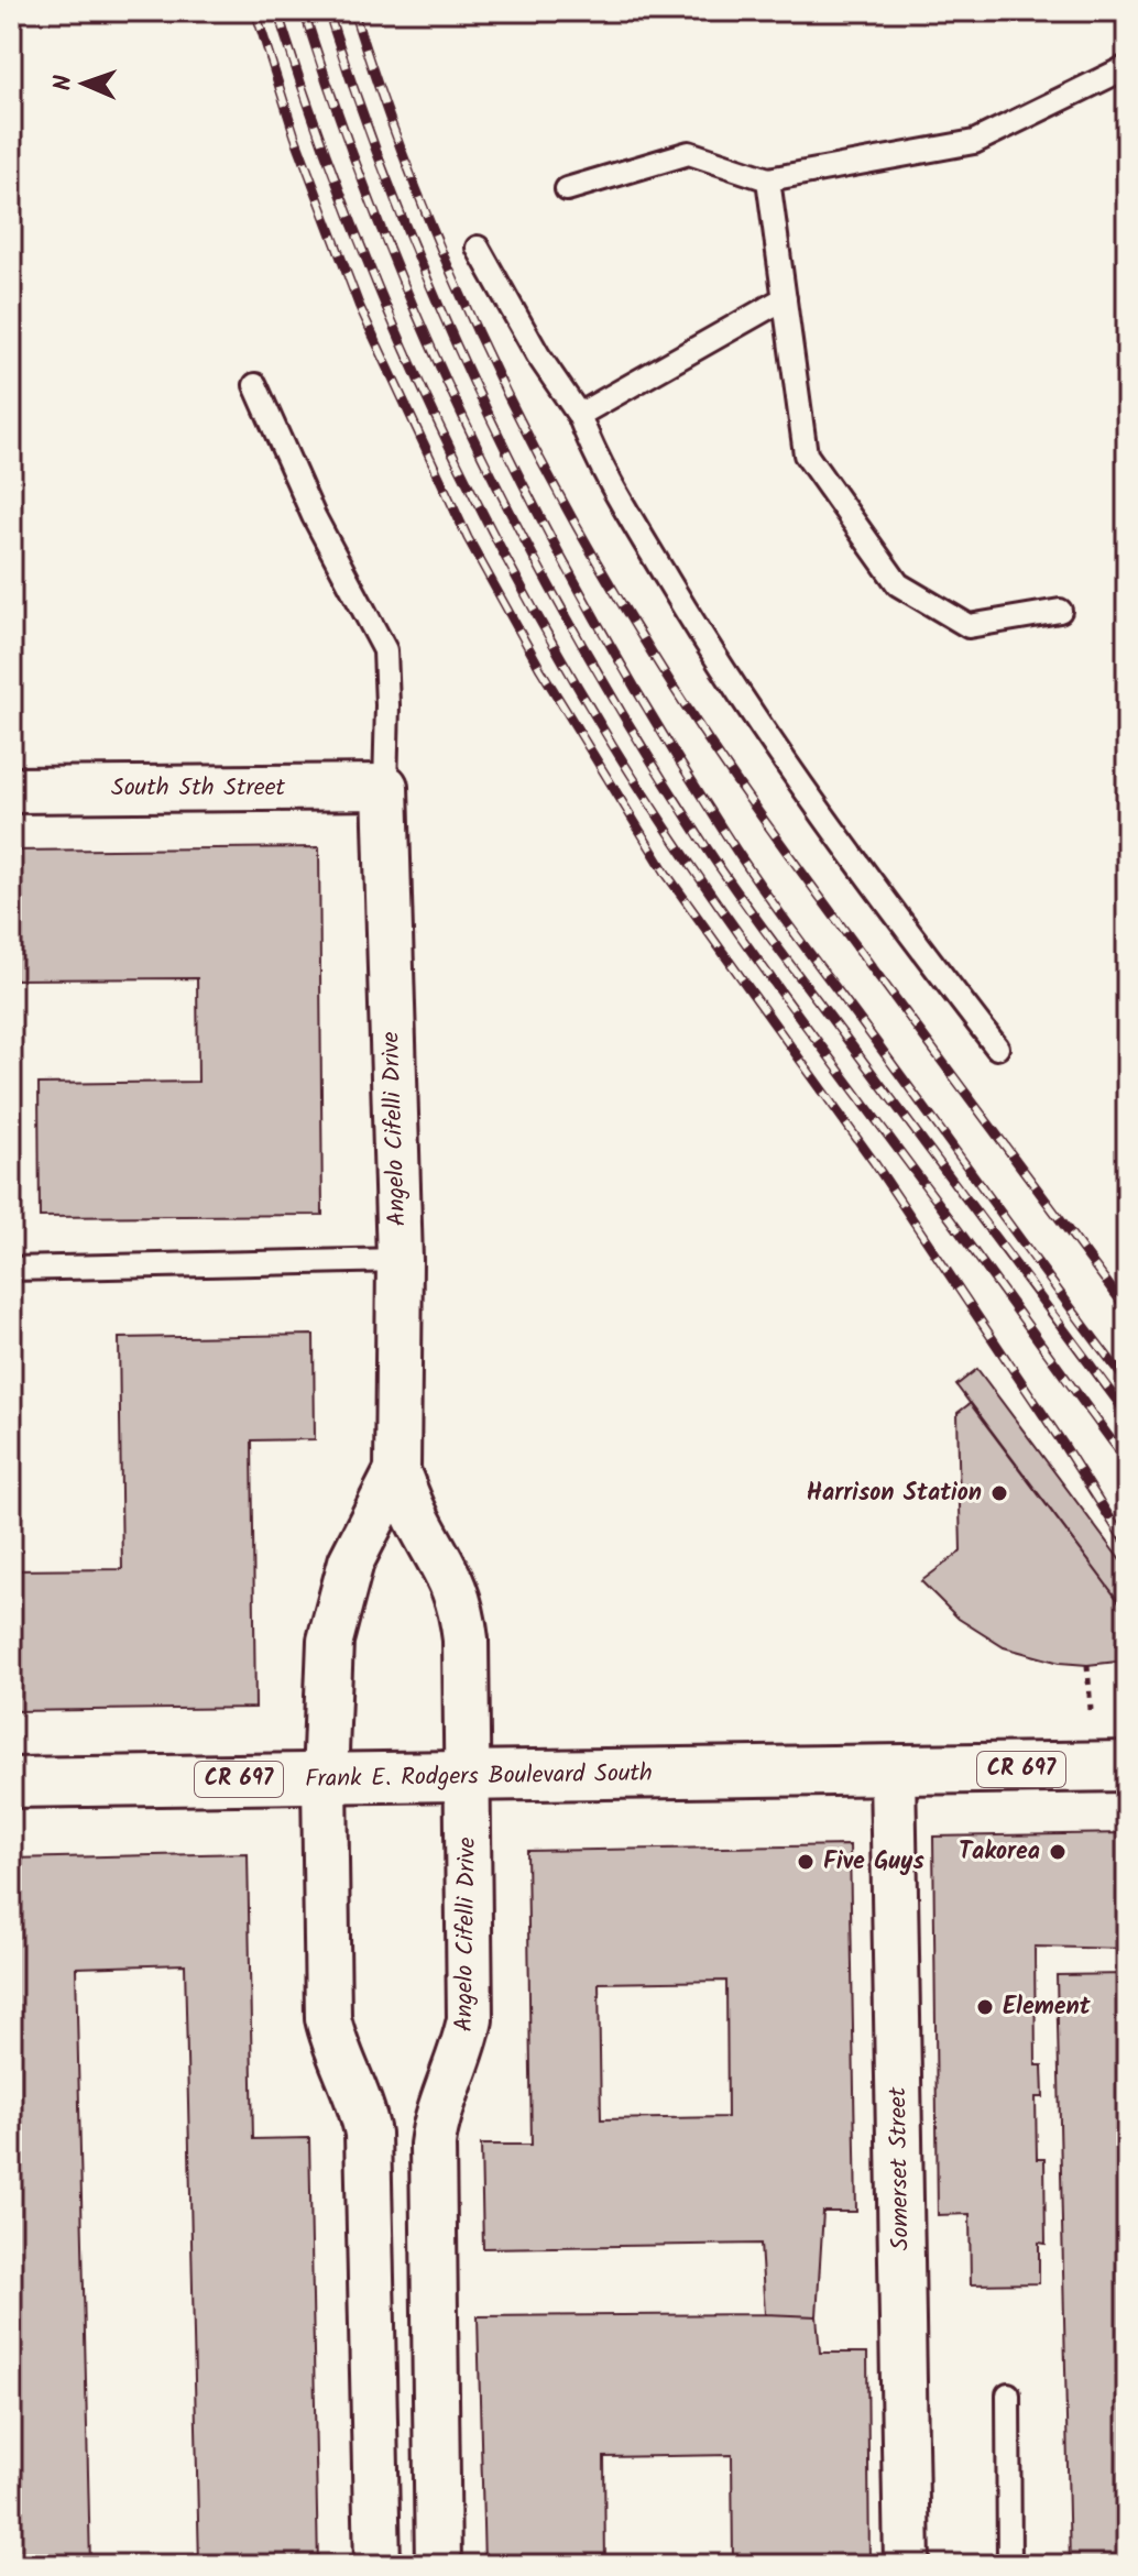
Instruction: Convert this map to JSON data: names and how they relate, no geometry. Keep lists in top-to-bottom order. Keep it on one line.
{"streets":{"main road":["CR 697","Frank E. Rodgers Boulevard South"],"street":["South 5th Street","Angelo Cifelli Drive","Somerset Street"]},"crossings":[["South 5th Street","Angelo Cifelli Drive"],["Angelo Cifelli Drive","Frank E. Rodgers Boulevard South"],["Frank E. Rodgers Boulevard South","Somerset Street"]],"places":["Harrison Station","Takorea","Five Guys","Element"],"north":"left"}
